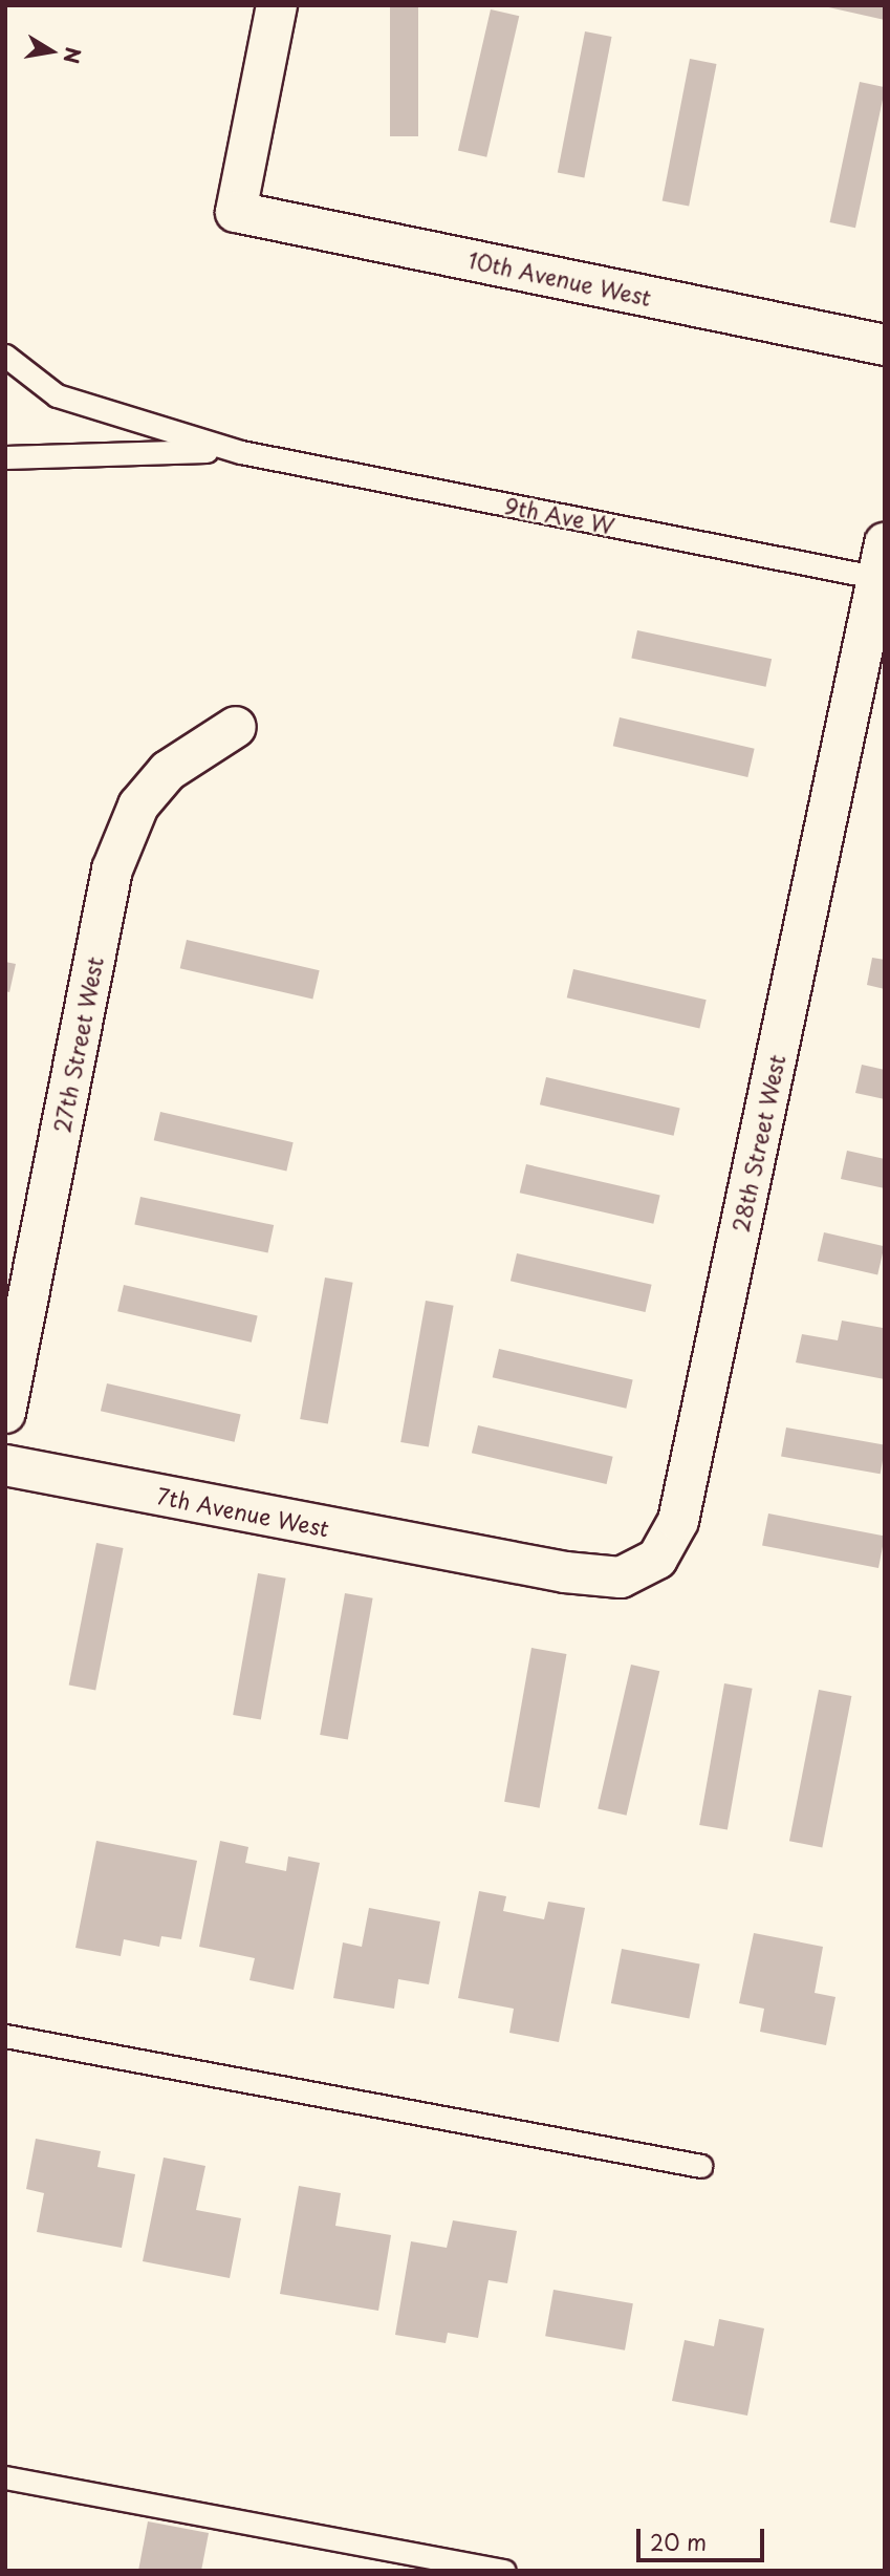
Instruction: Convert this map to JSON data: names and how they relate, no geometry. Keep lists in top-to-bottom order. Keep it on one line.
{"streets":{"street":["10th Avenue West","27th Street West","28th Street West","7th Avenue West"],"lane":["9th Ave W"]},"crossings":[["9th Ave W","28th Street West"],["28th Street West","7th Avenue West"]],"scale_bar":"20 m","north":"right"}
